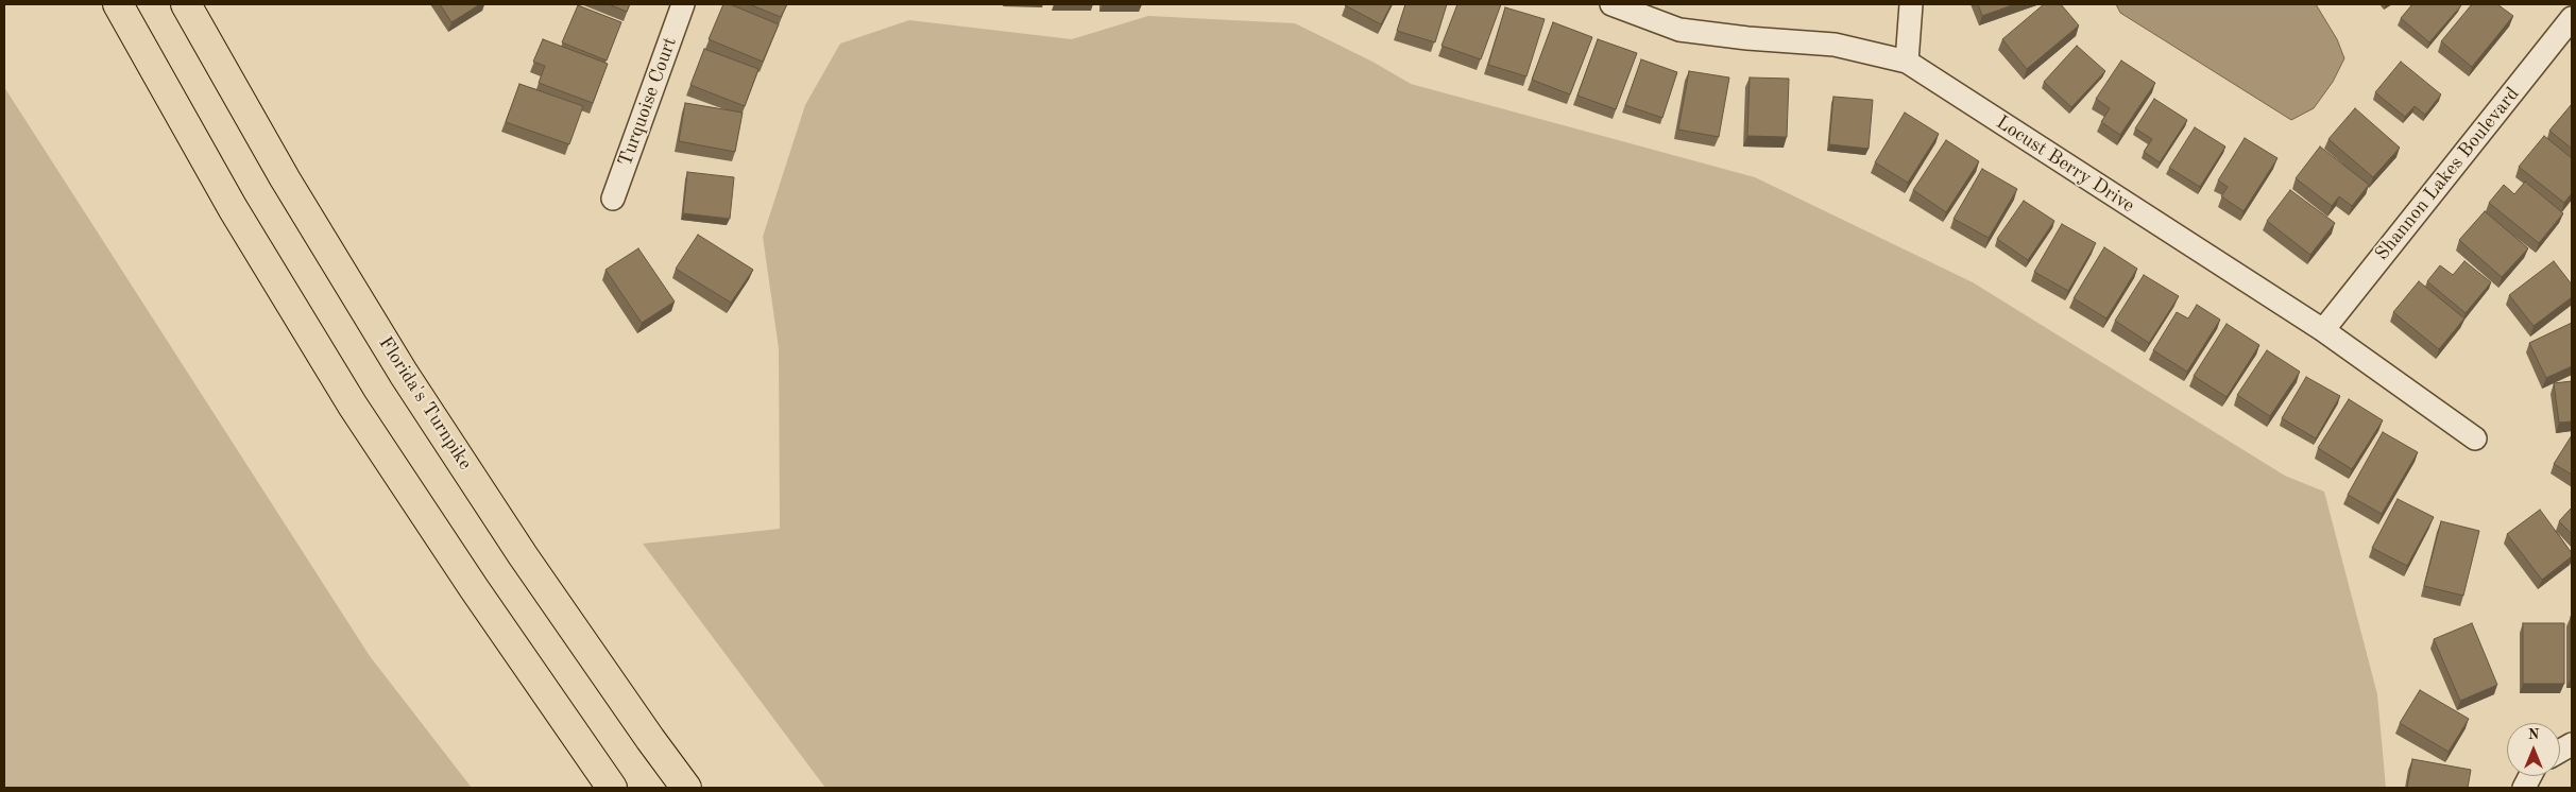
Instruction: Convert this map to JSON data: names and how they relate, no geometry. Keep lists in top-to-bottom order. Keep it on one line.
{"streets":{"highway":["Florida's Turnpike"],"street":["Turquoise Court","Locust Berry Drive","Shannon Lakes Boulevard"]},"crossings":[["Locust Berry Drive","Shannon Lakes Boulevard"]],"north":"top"}
